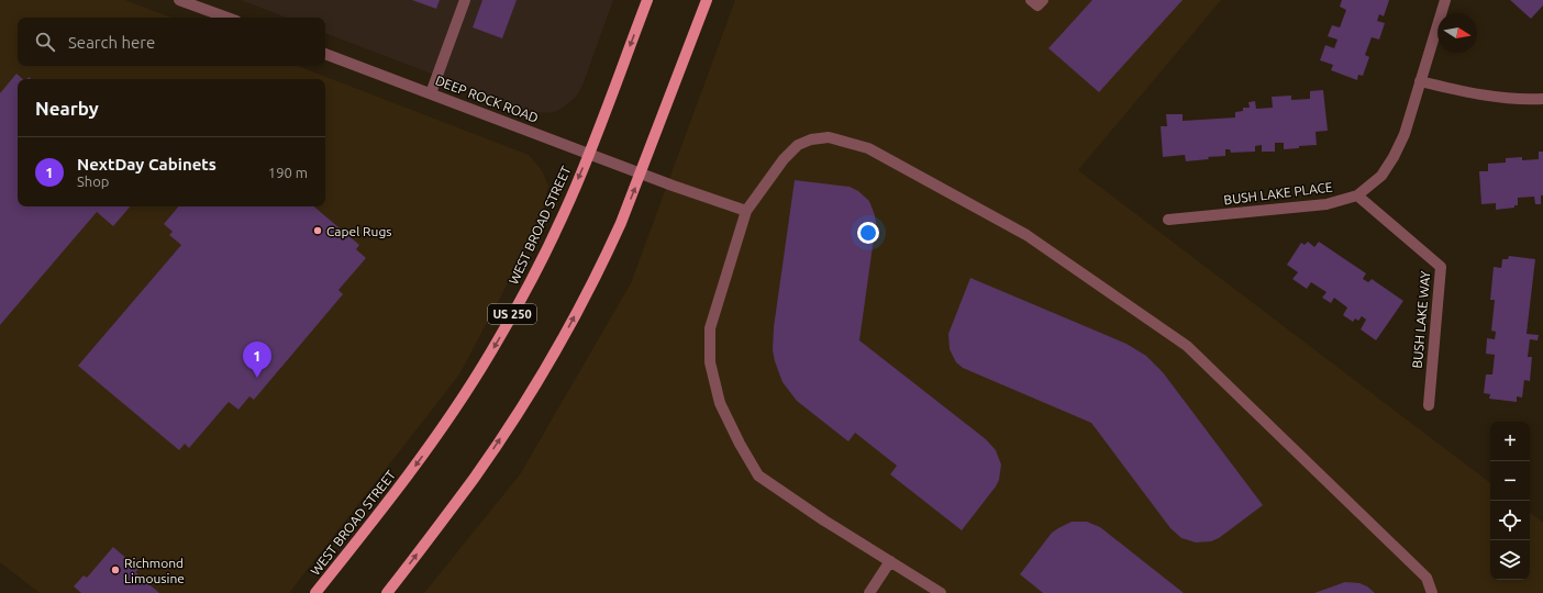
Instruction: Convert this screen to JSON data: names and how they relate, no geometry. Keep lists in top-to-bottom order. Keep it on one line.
{"streets":{"main road":["WEST BROAD STREET","US 250"],"street":["DEEP ROCK ROAD","BUSH LAKE PLACE","BUSH LAKE WAY"]},"crossings":[["DEEP ROCK ROAD","WEST BROAD STREET"],["BUSH LAKE PLACE","BUSH LAKE WAY"]],"places":["Capel Rugs","Richmond Limousine"],"north":"right","page":{"search":"Search here","heading":"Nearby","list":[{"mark":"1","name":"NextDay Cabinets","note":"Shop","value":"190 m"}],"pins":"1","map_buttons":["+","−"]}}
